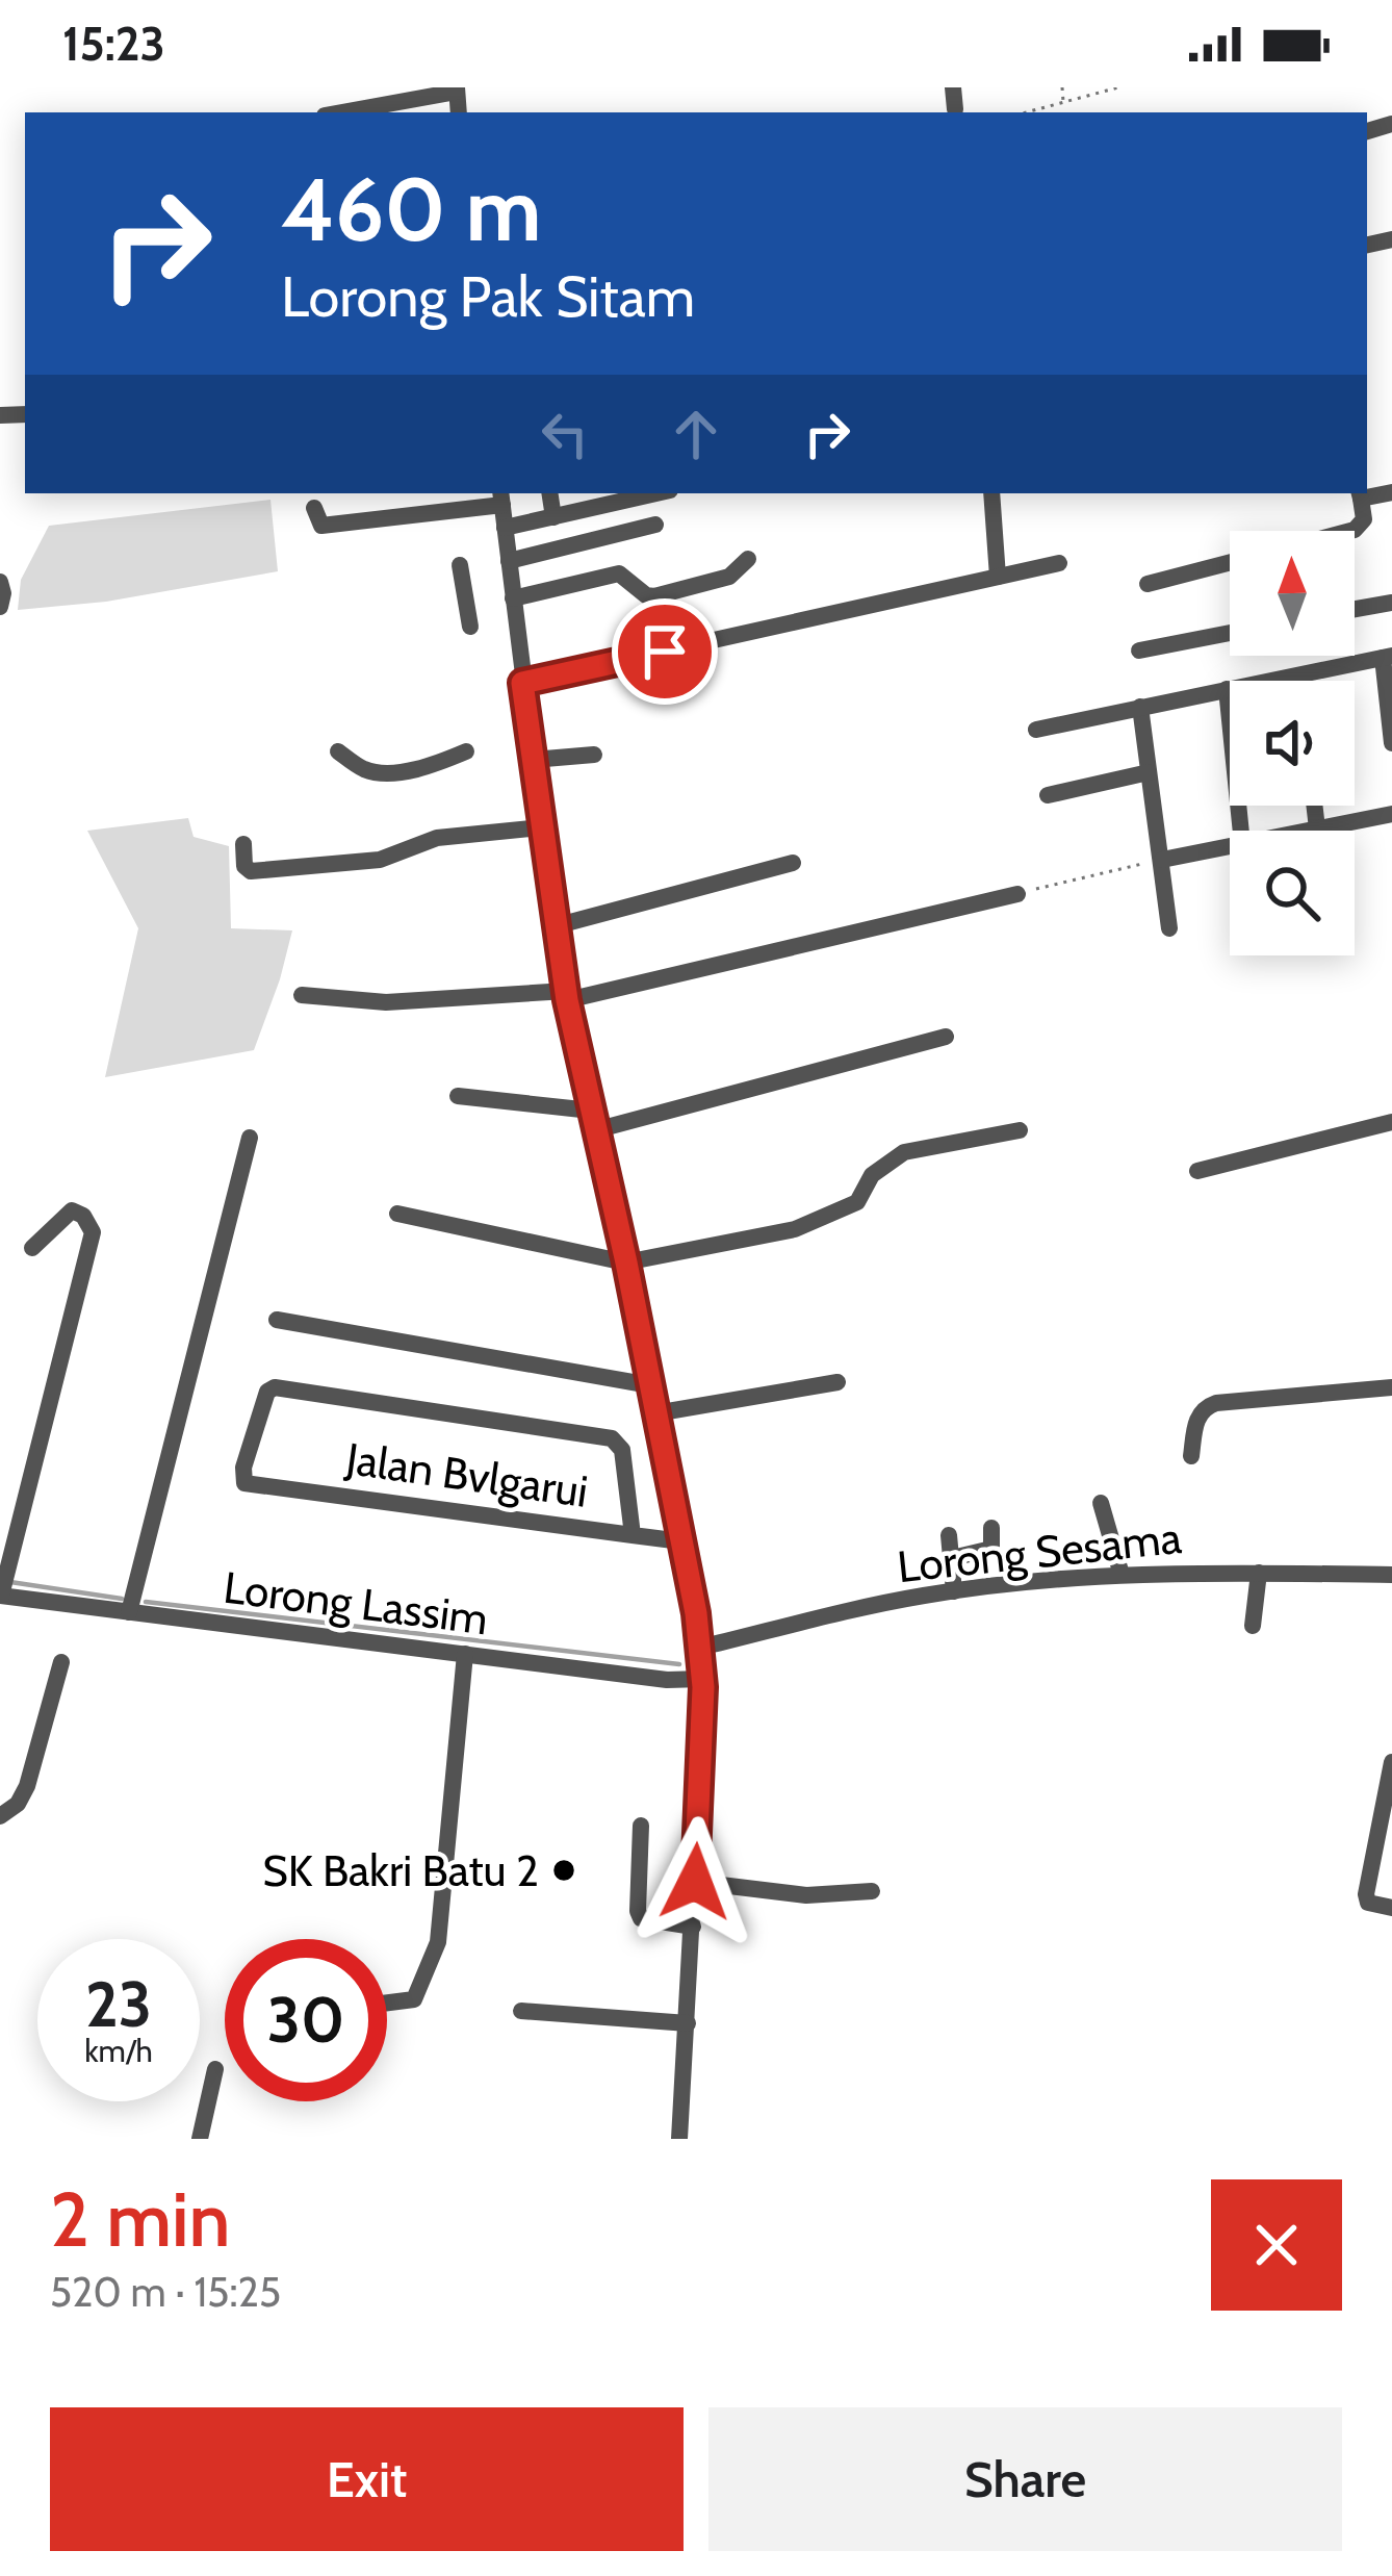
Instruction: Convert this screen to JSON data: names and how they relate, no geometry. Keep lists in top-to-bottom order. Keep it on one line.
{"streets":{"street":["Jalan Bvlgarui","Lorong Sesama","Lorong Lassim"]},"places":["SK Bakri Batu 2"],"north":"top","page":{"status":"15:23","turn":["460 m","Lorong Pak Sitam"],"speed":"23 km/h","limit":"30","heading":["2 min","520 m · 15:25"],"buttons":["Exit","Share"]}}
